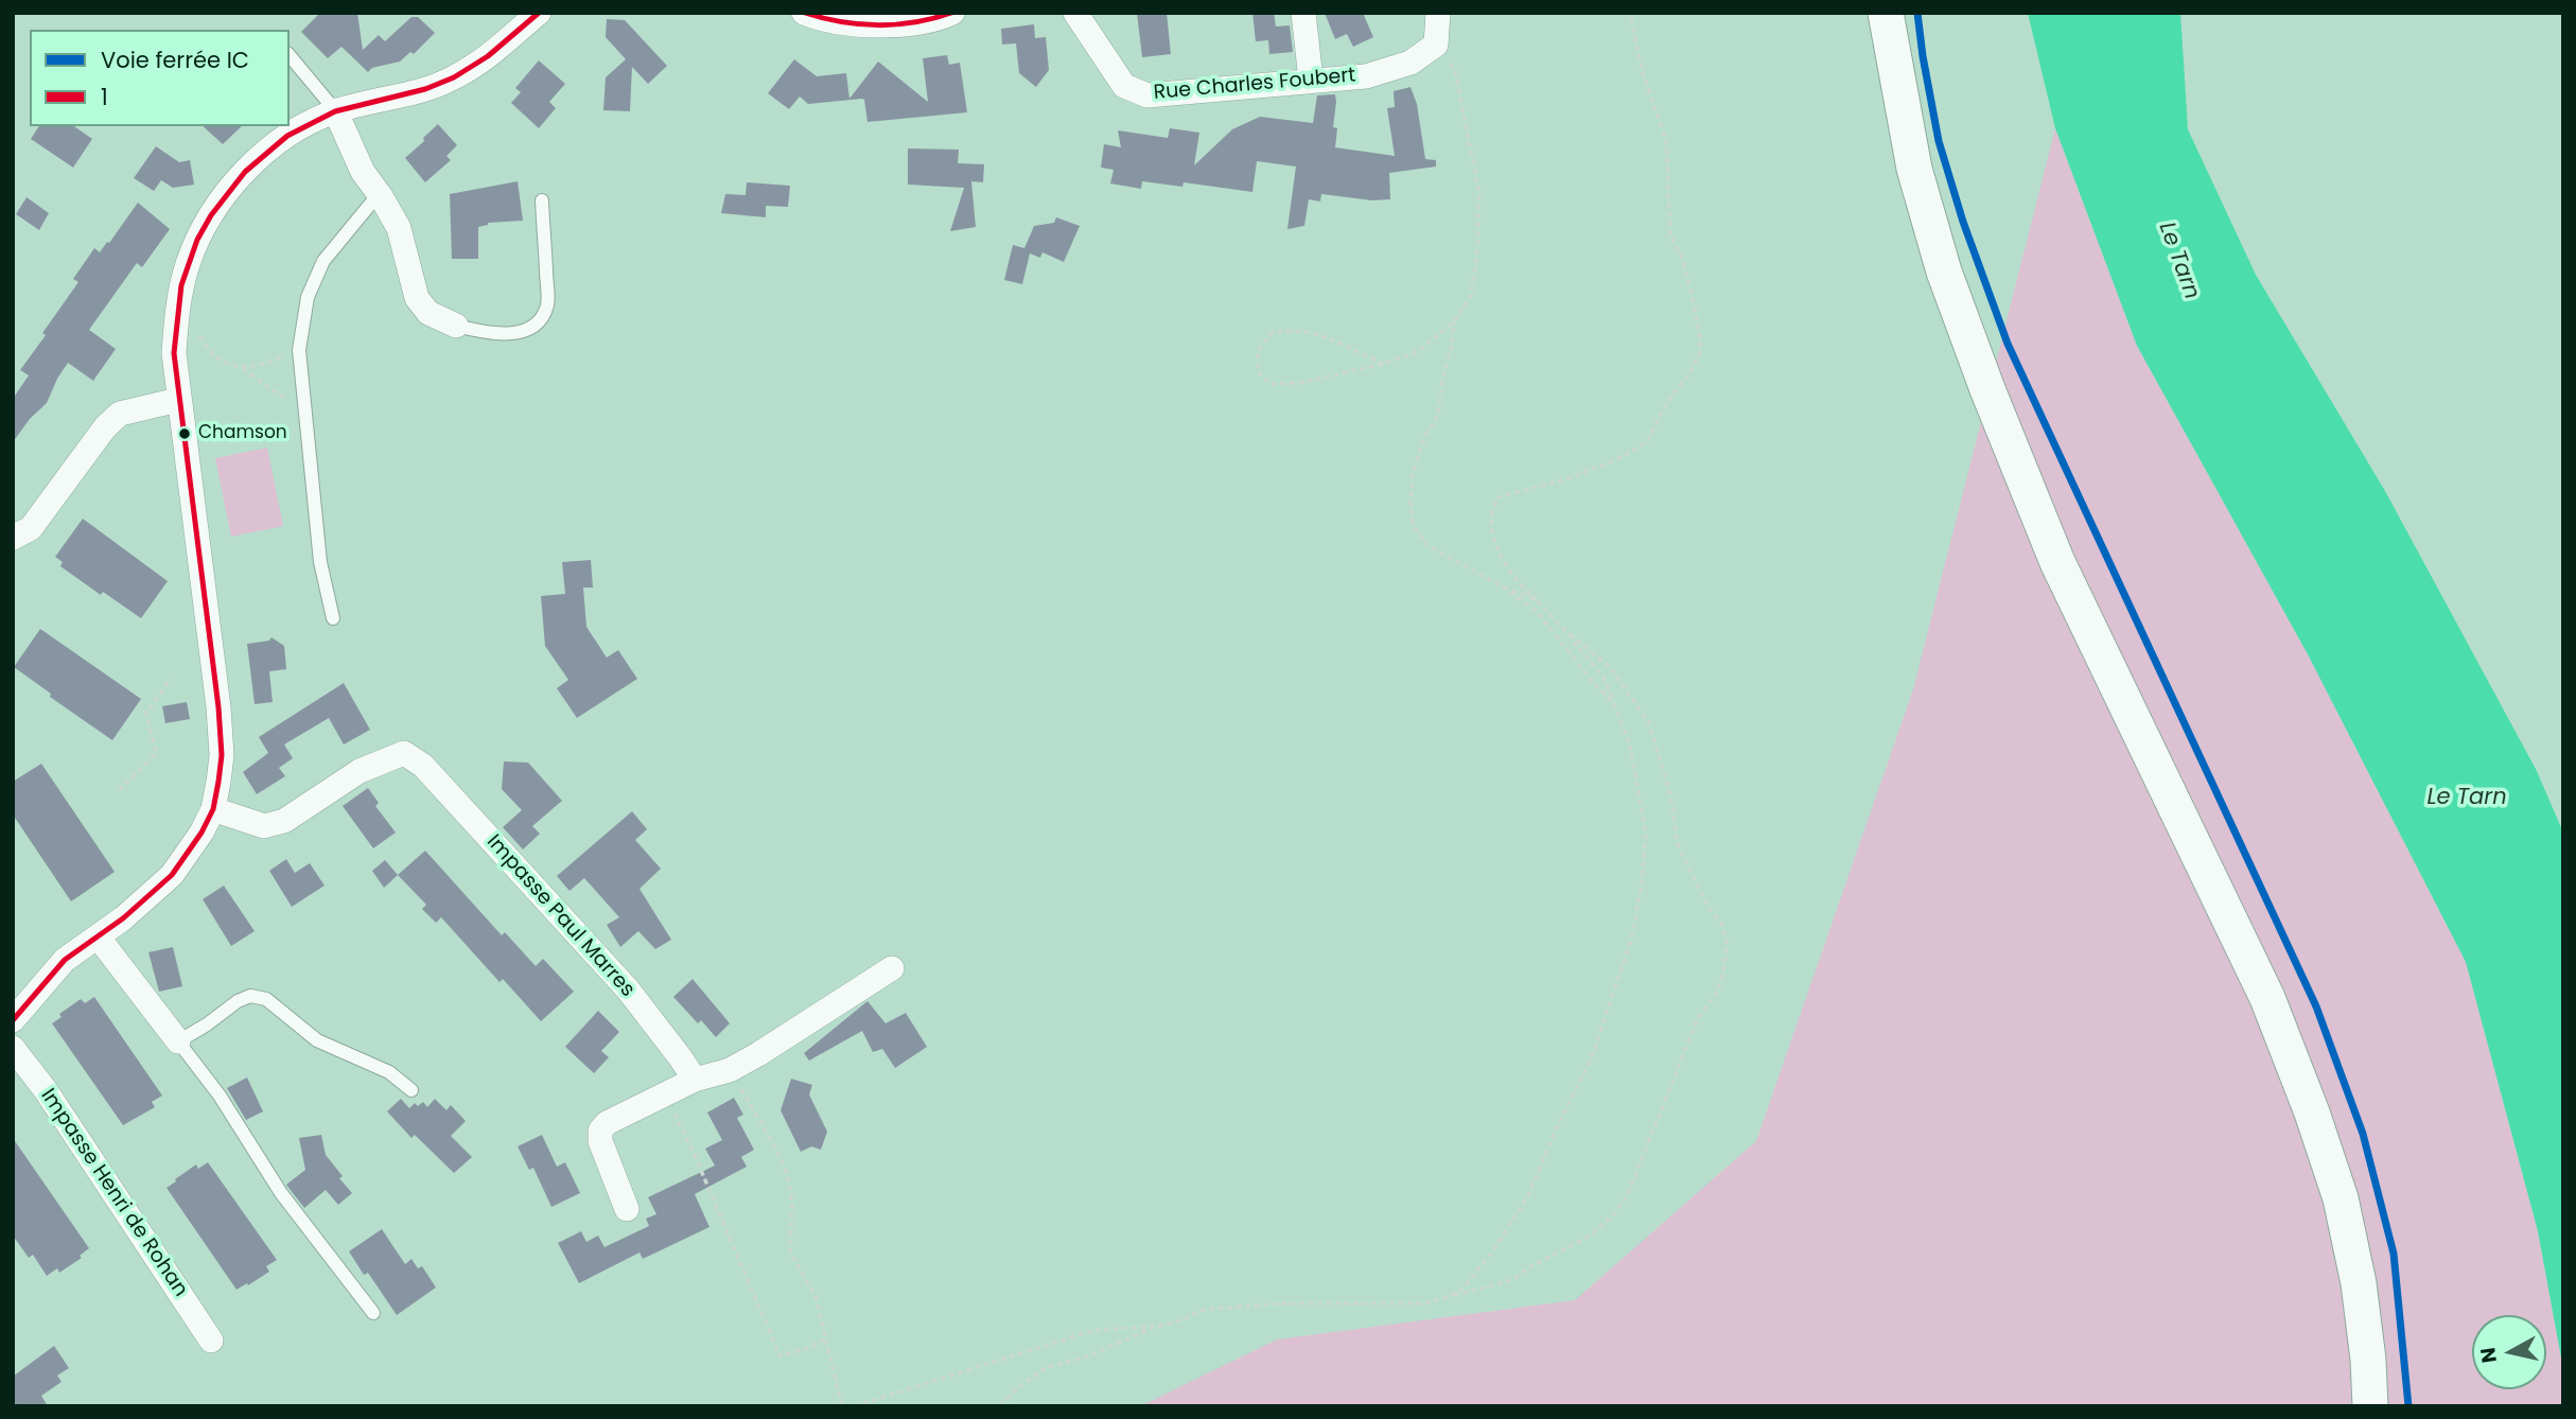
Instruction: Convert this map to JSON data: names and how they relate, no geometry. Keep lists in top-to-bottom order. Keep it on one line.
{"streets":{"street":["Rue Charles Foubert","Impasse Paul Marres","Impasse Henri de Rohan"]},"water":["Le Tarn"],"places":["Chamson"],"lines":["rail line IC","transit line 1"],"legend":["Voie ferrée IC","1"],"north":"left"}
